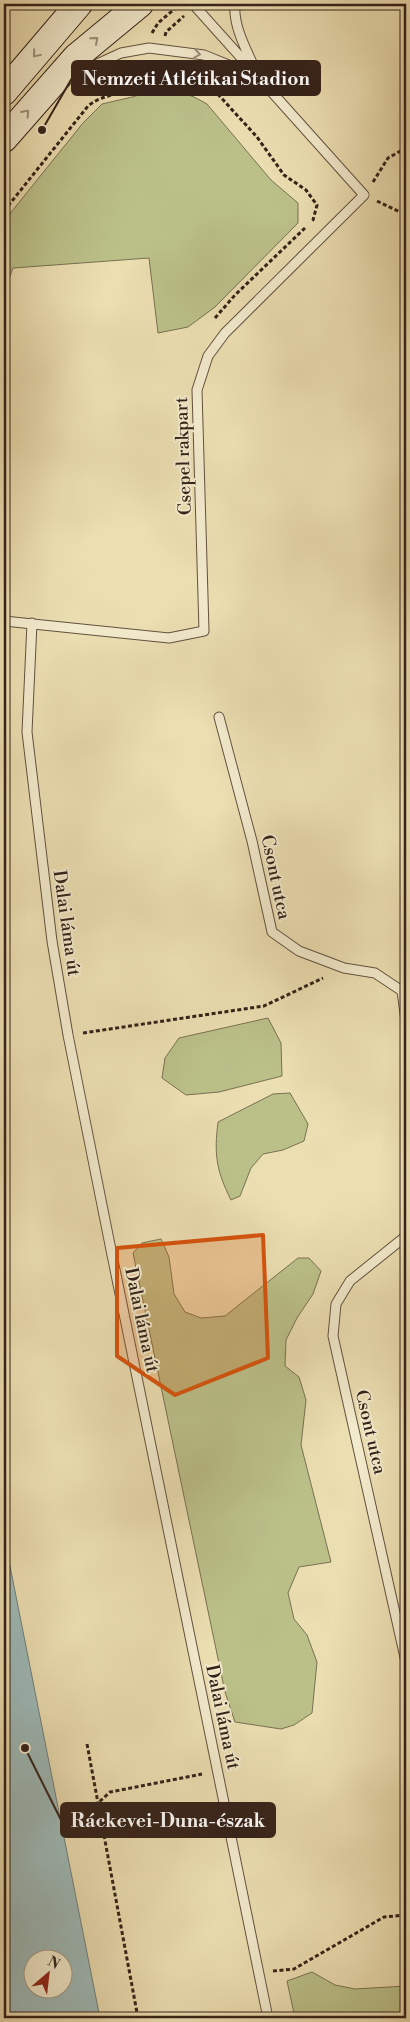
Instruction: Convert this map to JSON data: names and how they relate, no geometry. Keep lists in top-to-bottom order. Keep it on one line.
{"streets":{"lane":["Csepel rakpart","Csont utca","Dalai láma út"]},"crossings":[["Csepel rakpart","Dalai láma út"]],"places":["Nemzeti Atlétikai Stadion","Ráckevei-Duna-észak"],"north":"top right"}
